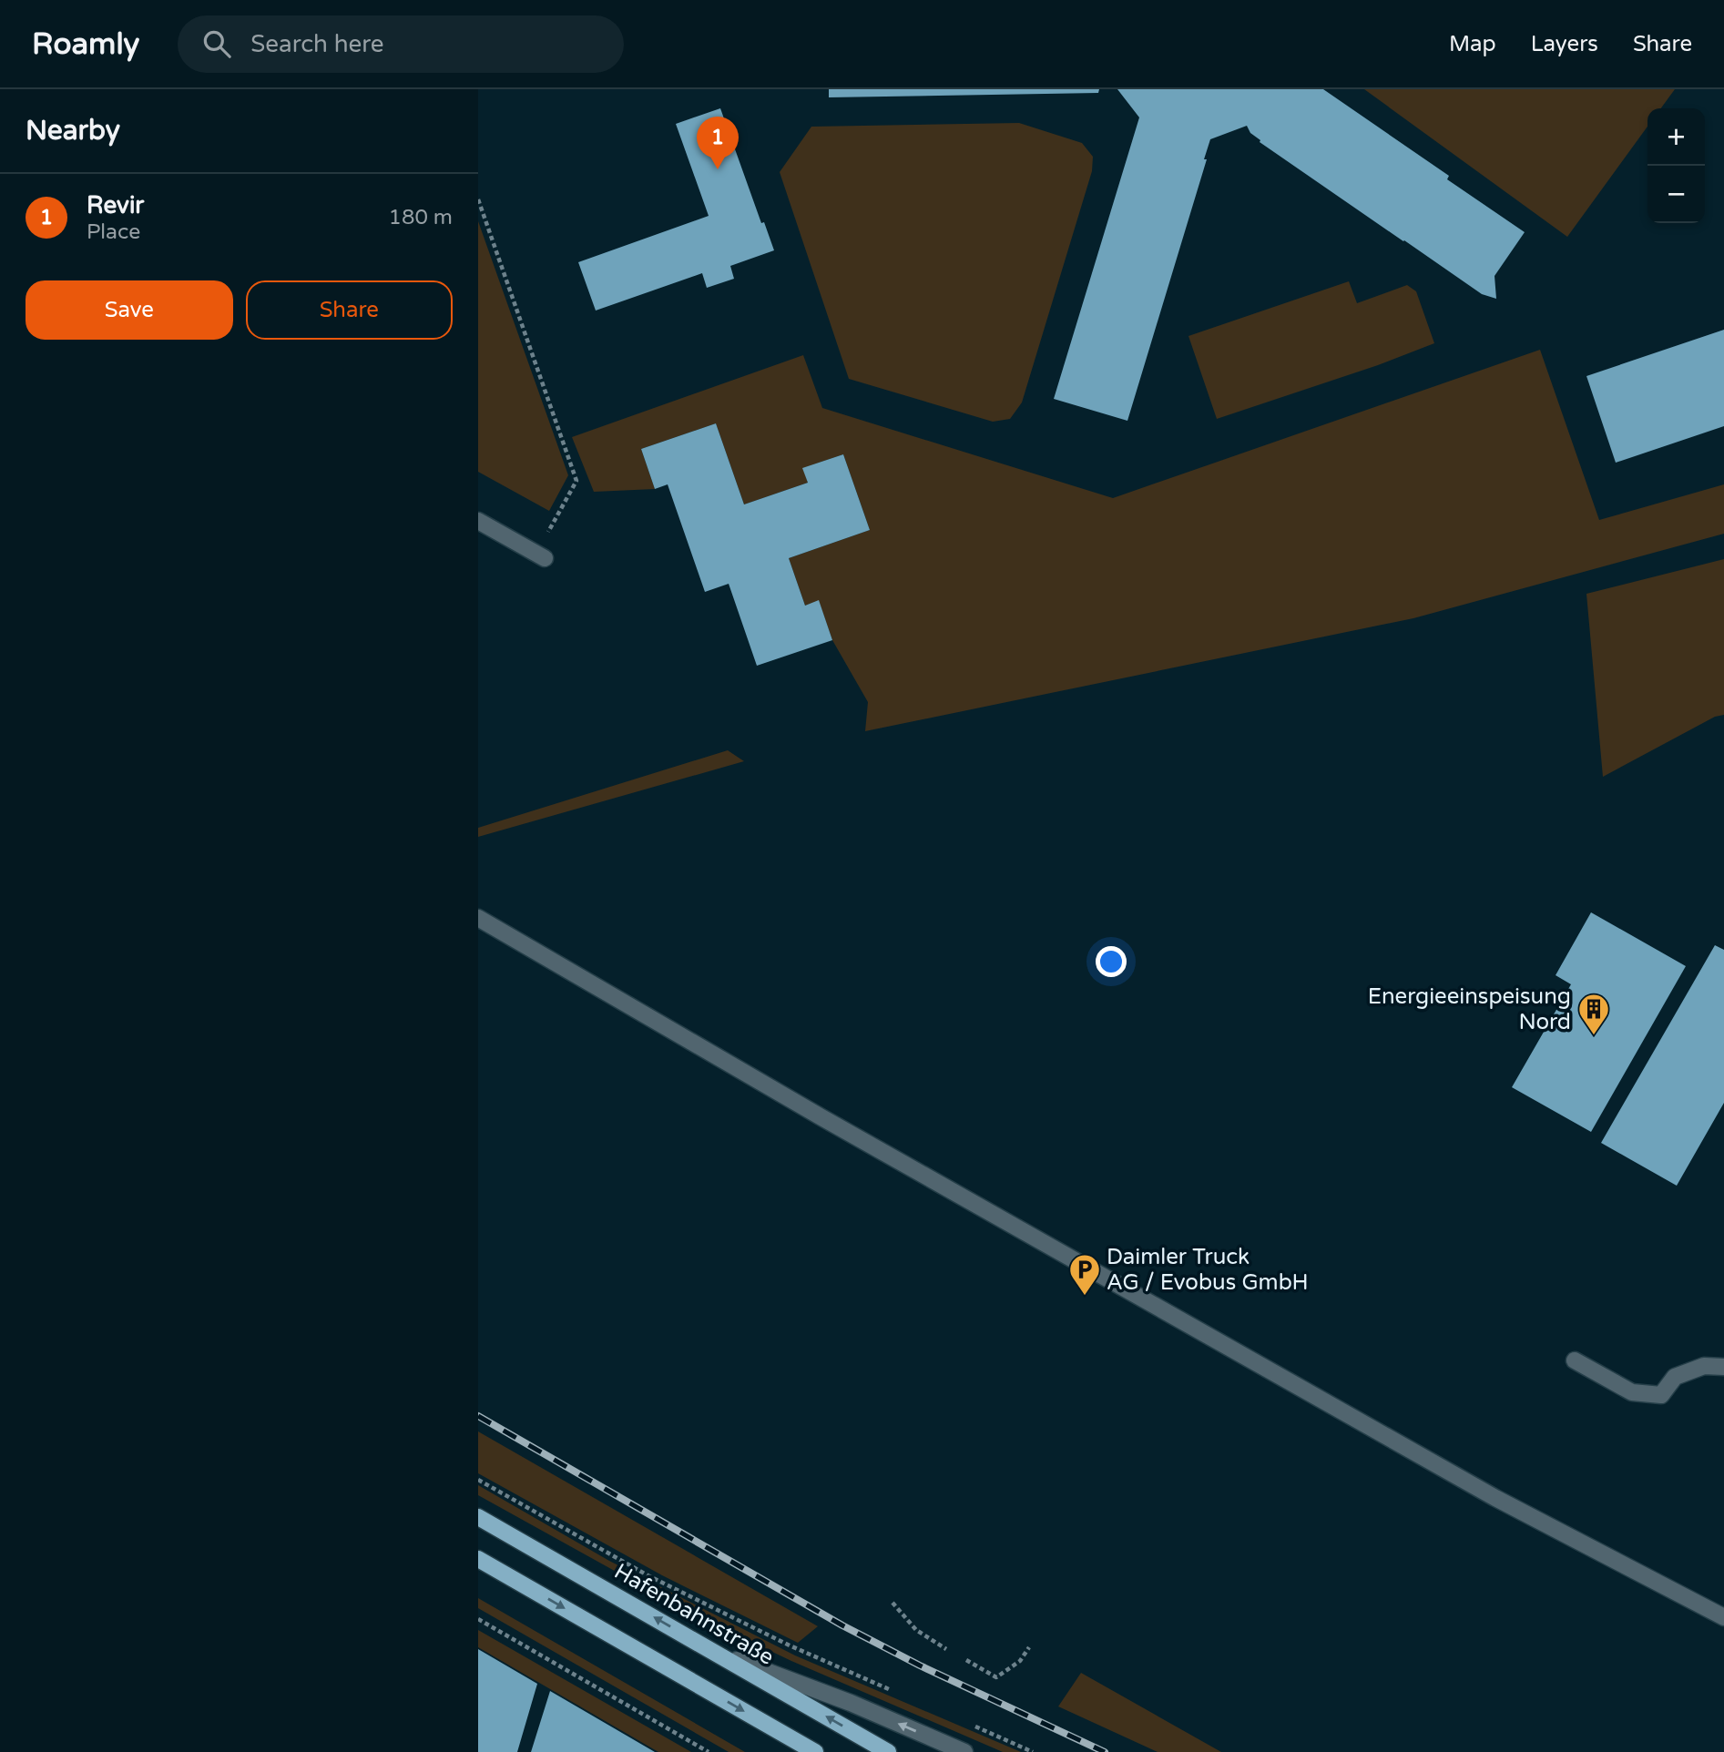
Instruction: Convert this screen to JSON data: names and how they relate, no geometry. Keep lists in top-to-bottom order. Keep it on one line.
{"streets":{"main road":["Hafenbahnstraße"]},"places":{"building":["Energieeinspeisung Nord"],"parking":["Daimler Truck AG / Evobus GmbH"]},"page":{"header":"Roamly","search":"Search here","nav":["Map","Layers","Share"],"heading":"Nearby","map_buttons":["+","−"],"pins":"1","list":[{"mark":"1","name":"Revir","note":"Place","value":"180 m"}],"buttons":["Save","Share"]}}
